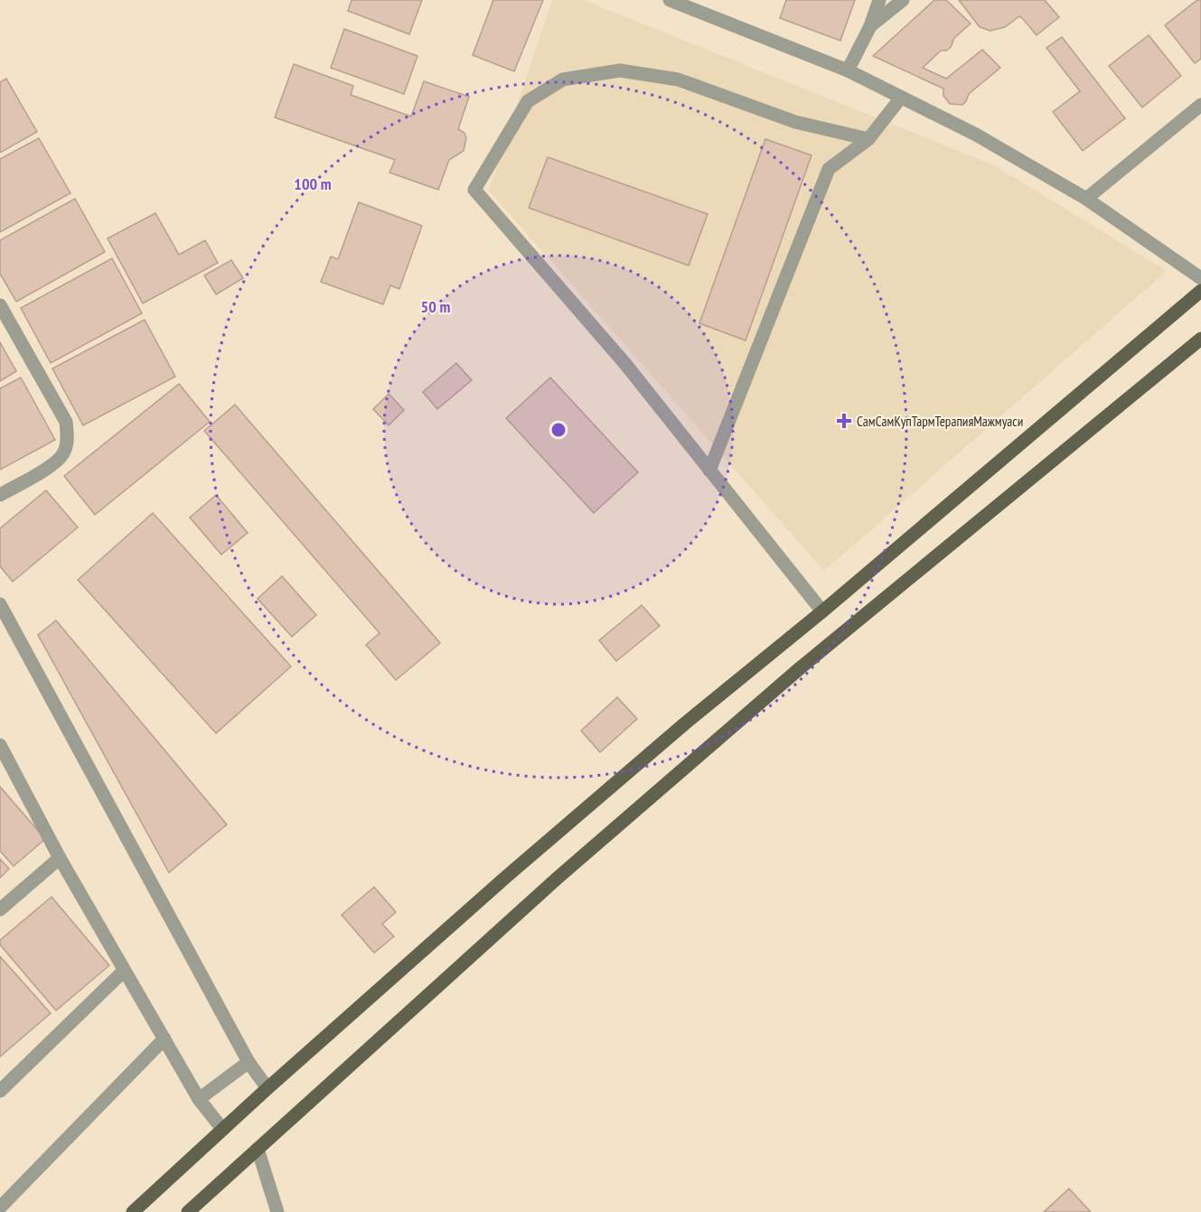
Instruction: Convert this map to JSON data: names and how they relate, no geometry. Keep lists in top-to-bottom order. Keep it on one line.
{"places":{"health":["СамСамКупТармТерапияМажмуаси"]},"rings":["100 m","50 m"]}
